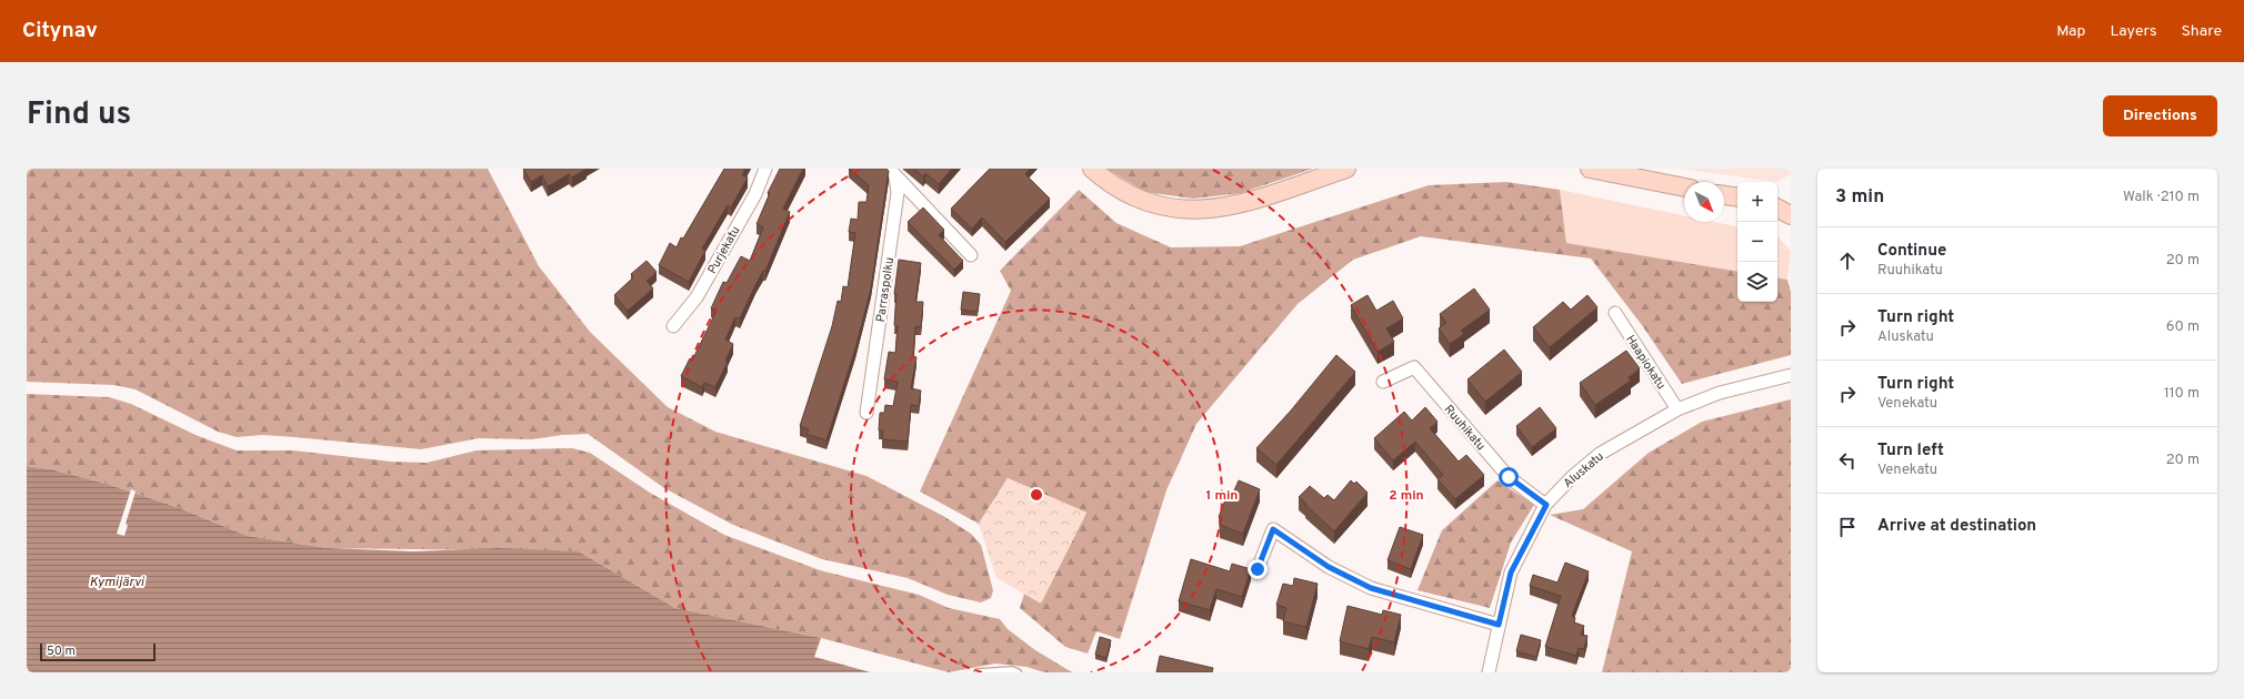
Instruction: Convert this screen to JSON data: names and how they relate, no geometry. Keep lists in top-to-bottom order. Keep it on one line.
{"streets":{"street":["Purjekatu","Parraspolku","Haapiokatu","Ruuhikatu","Aluskatu"]},"crossings":[["Haapiokatu","Aluskatu"],["Ruuhikatu","Aluskatu"]],"water":["Kymijärvi"],"scale_bar":"50 m","north":"bottom right","page":{"header":"Citynav","nav":["Map","Layers","Share"],"title":"Find us","buttons":"Directions","heading":["3 min","Walk · 210 m"],"map_buttons":["+","−"],"list":[["Continue","Ruuhikatu","20 m"],["Turn right","Aluskatu","60 m"],["Turn right","Venekatu","110 m"],["Turn left","Venekatu","20 m"],"Arrive at destination"],"scale":"50 m"},"rings":["1 min","2 min"]}
